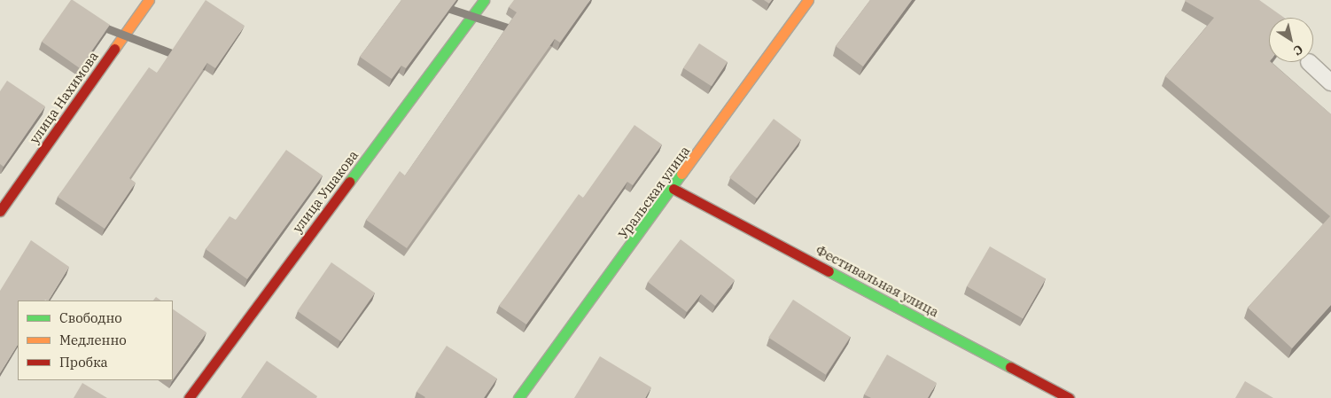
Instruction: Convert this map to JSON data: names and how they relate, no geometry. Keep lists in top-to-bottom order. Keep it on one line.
{"streets":{"street":["улица Нахимова","улица Ушакова","Уральская улица","Фестивальная улица"]},"crossings":[["Уральская улица","Фестивальная улица"]],"legend":["Свободно","Медленно","Пробка"],"north":"bottom right"}
